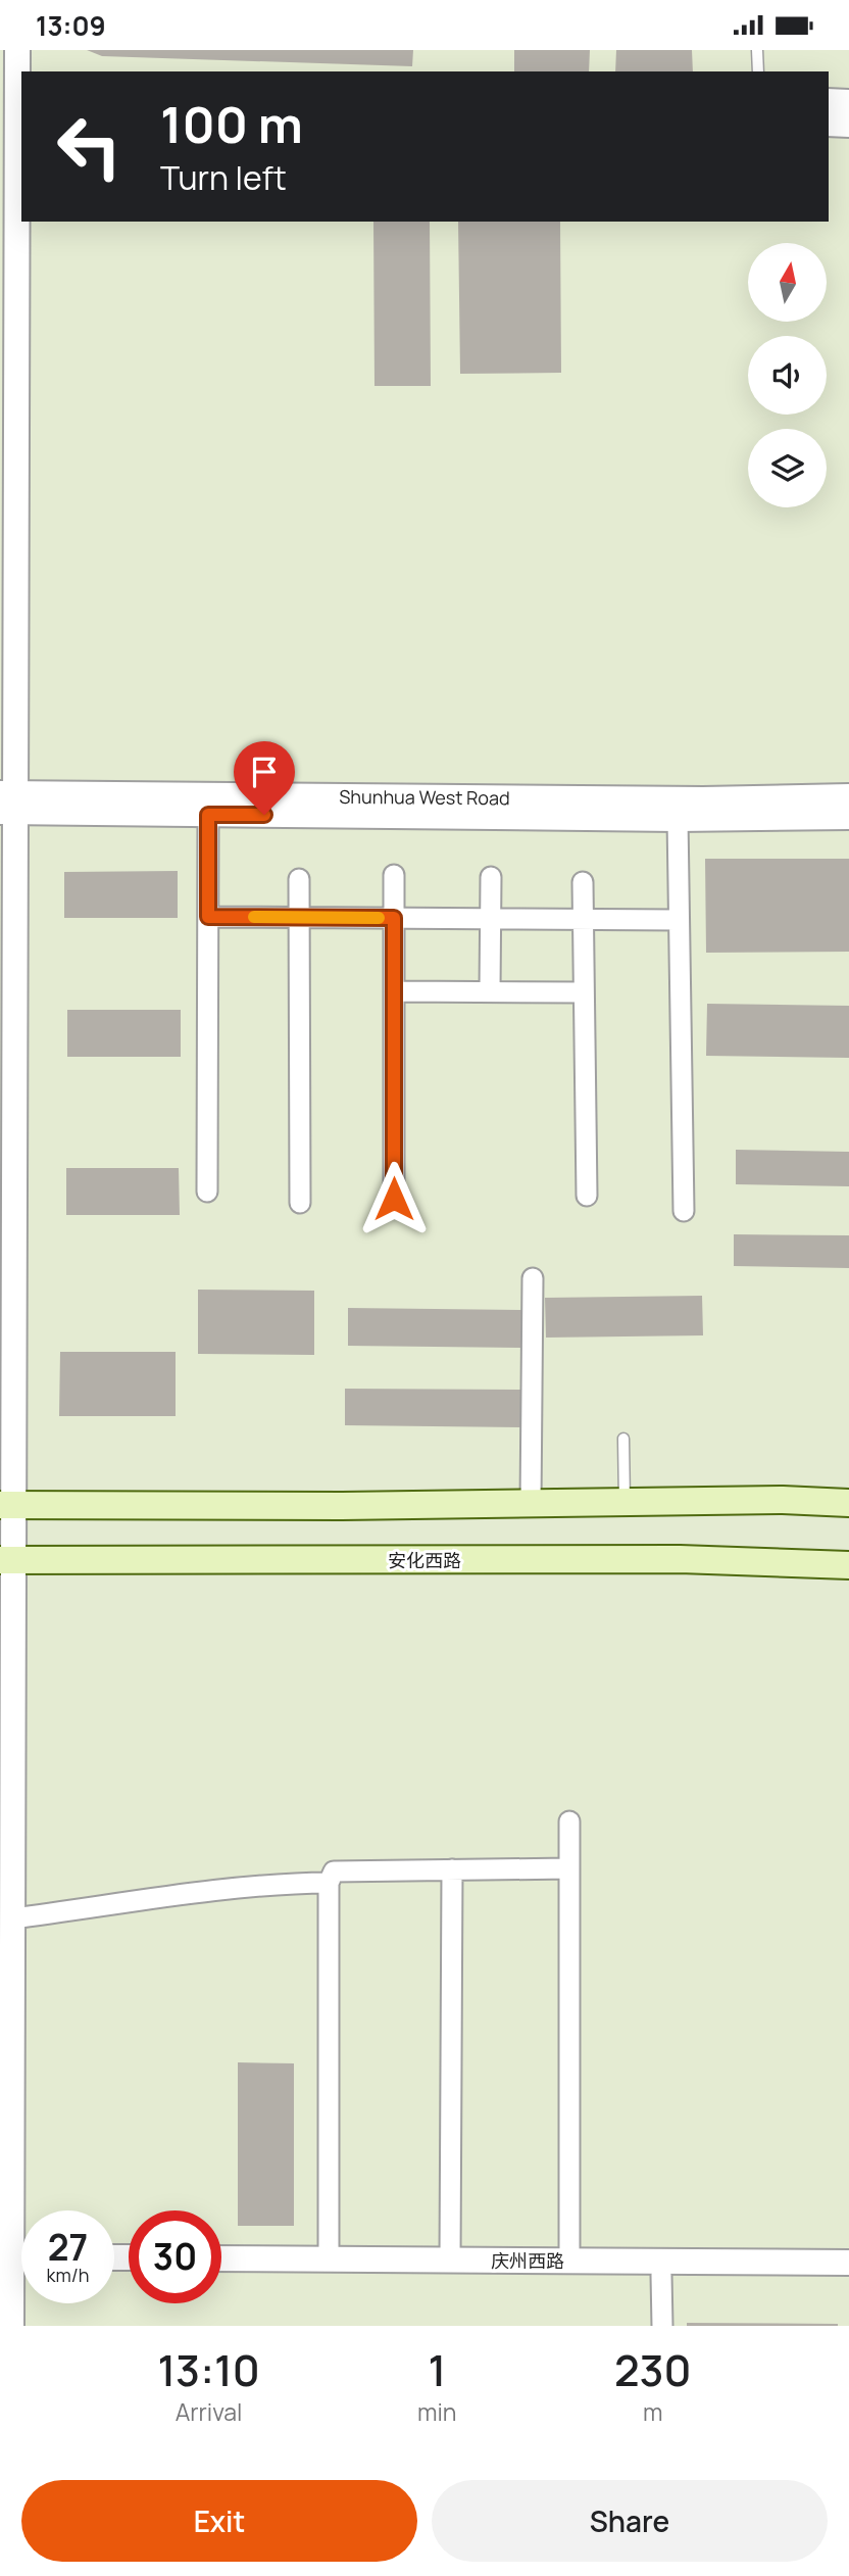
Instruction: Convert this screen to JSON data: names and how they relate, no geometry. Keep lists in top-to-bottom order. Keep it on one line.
{"streets":{"main road":["安化西路"],"street":["Shunhua West Road","庆州西路"]},"north":"top","page":{"status":"13:09","turn":["100 m","Turn left"],"speed":"27 km/h","limit":"30","eta":["13:10","Arrival","1","min","230","m"],"buttons":["Exit","Share"]}}
